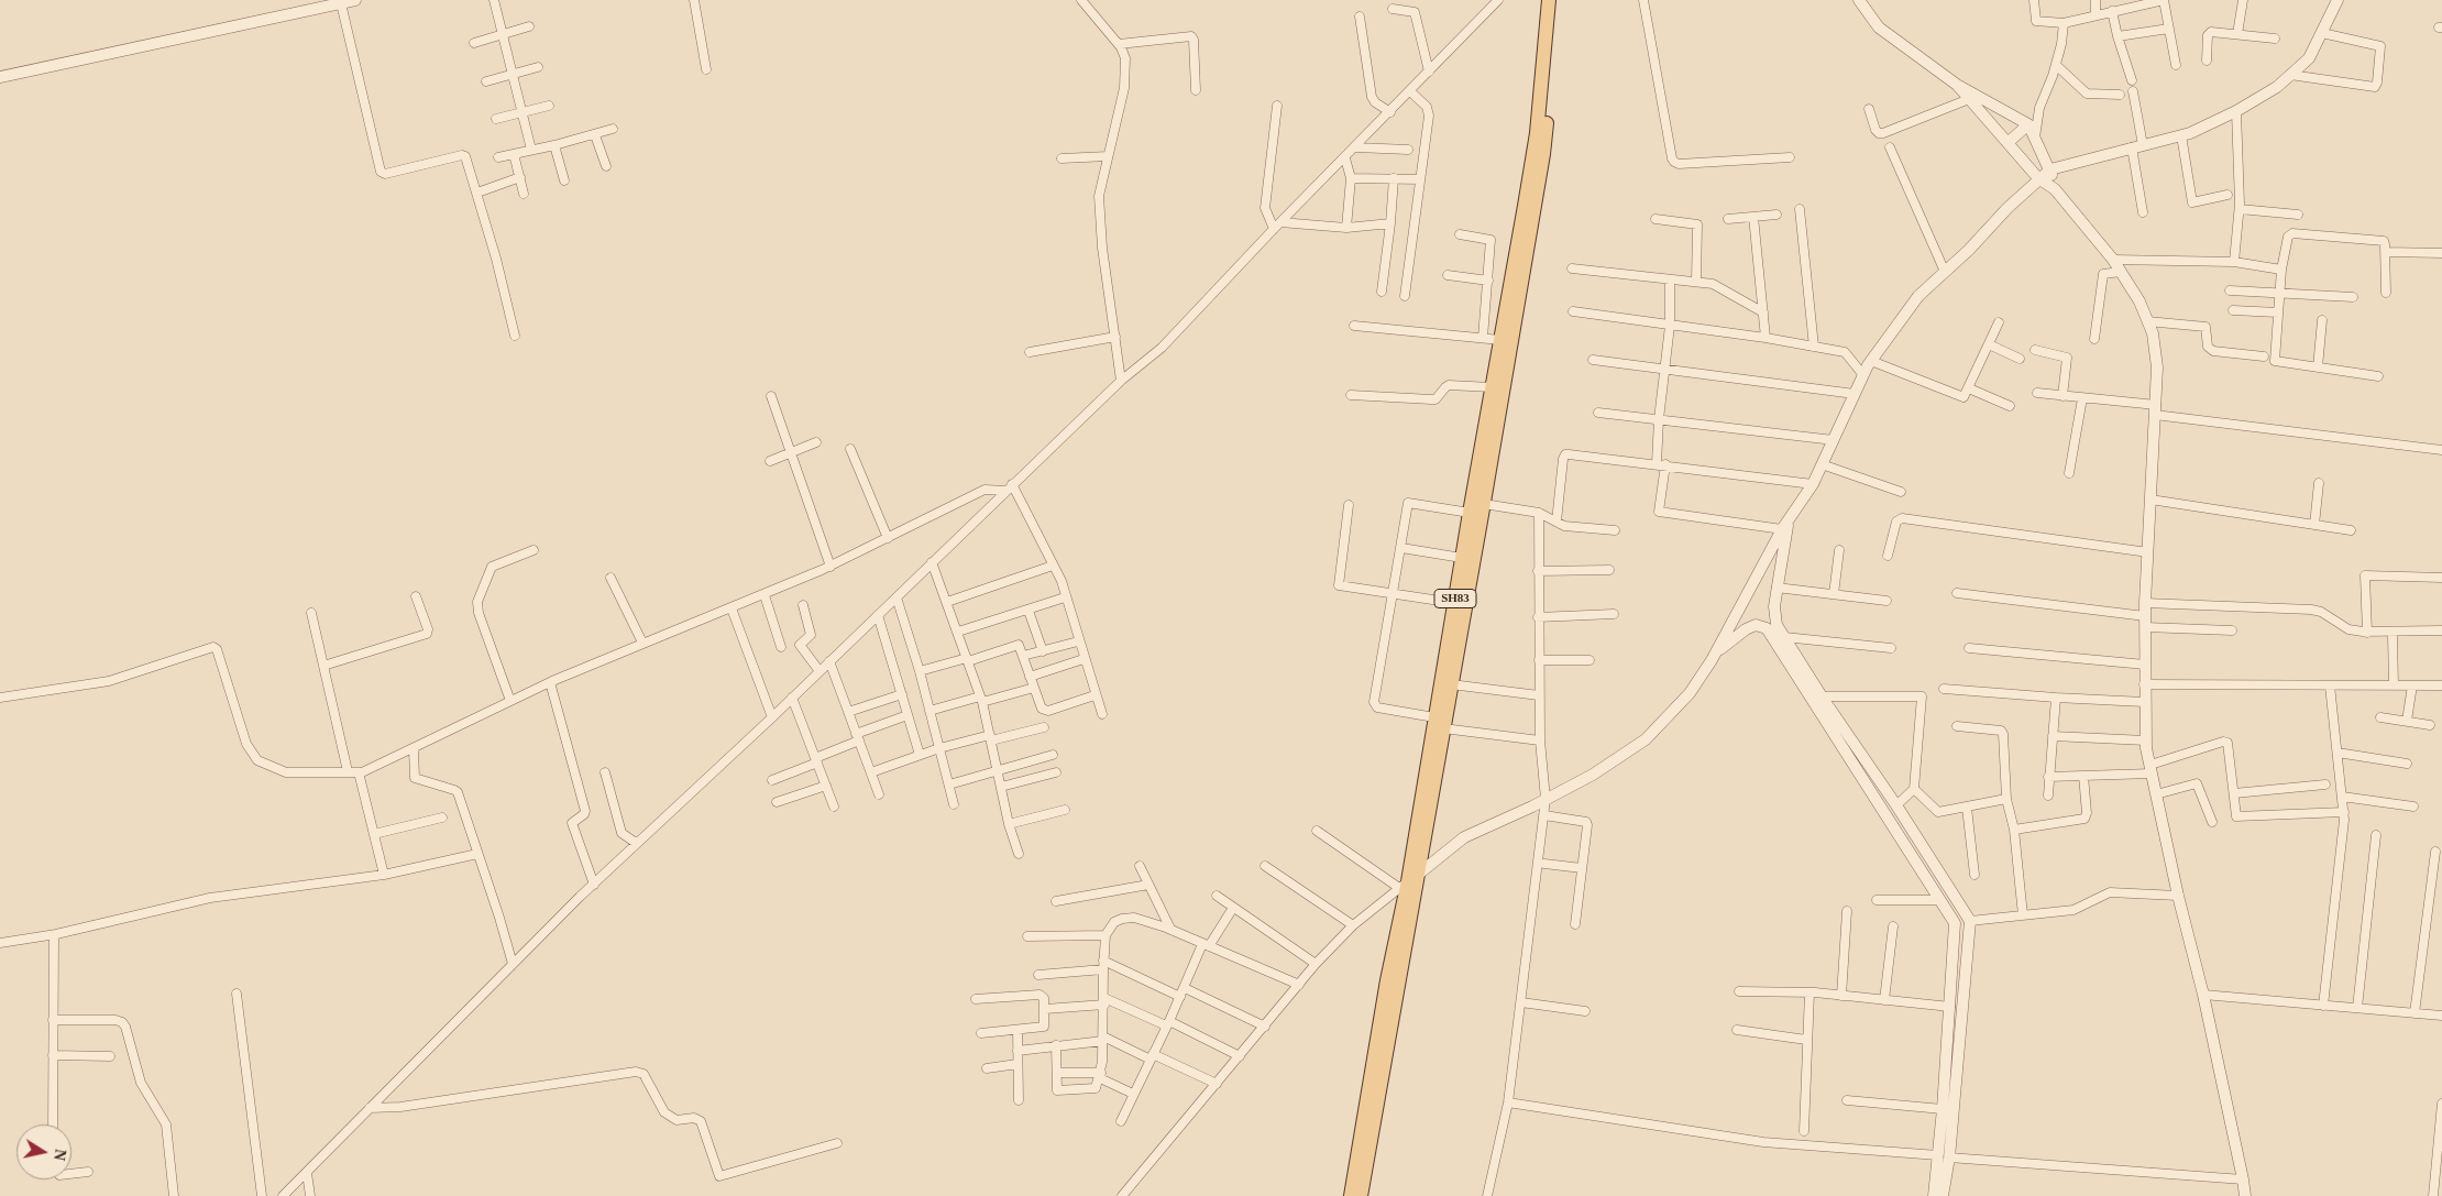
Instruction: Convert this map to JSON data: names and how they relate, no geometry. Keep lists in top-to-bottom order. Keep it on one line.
{"streets":{"main road":["SH83"]},"north":"right"}
